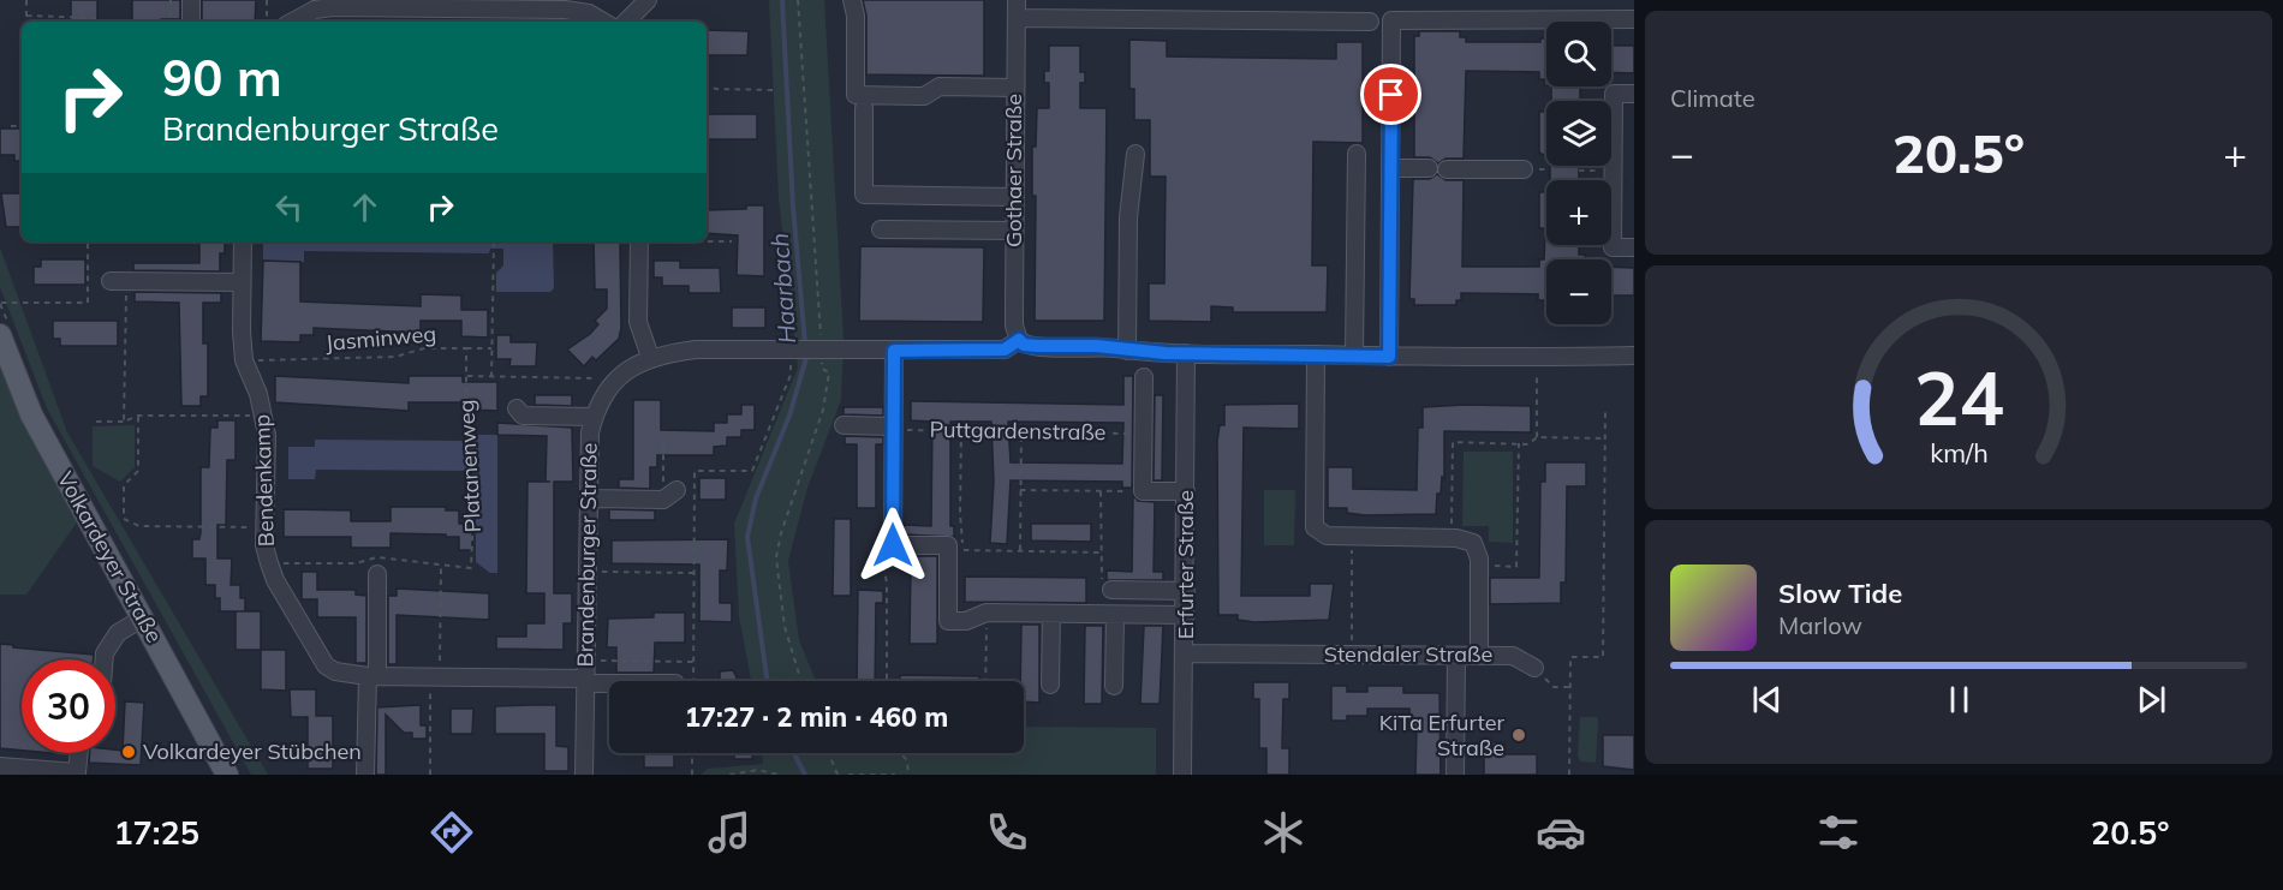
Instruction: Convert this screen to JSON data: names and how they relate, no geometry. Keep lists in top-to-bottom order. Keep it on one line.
{"streets":{"main road":["Volkardeyer Straße"],"street":["Gothaer Straße","Bendenkamp","Brandenburger Straße","Erfurter Straße","Stendaler Straße"],"path":["Jasminweg","Puttgardenstraße","Platanenweg"]},"crossings":[["Gothaer Straße","Brandenburger Straße"],["Jasminweg","Platanenweg"],["Jasminweg","Bendenkamp"],["Platanenweg","Bendenkamp"],["Bendenkamp","Brandenburger Straße"],["Brandenburger Straße","Erfurter Straße"],["Erfurter Straße","Stendaler Straße"]],"water":["Haarbach"],"places":["KiTa Erfurter Straße","Volkardeyer Stübchen"],"page":{"tile":"Climate","map_buttons":["+","−"],"turn":["90 m","Brandenburger Straße"],"heat":["−","20.5°","+"],"song":["Slow Tide","Marlow"],"limit":"30","trip":"17:27 · 2 min · 460 m","tabs":["17:25","20.5°"],"gauge":["24","km/h"]}}
